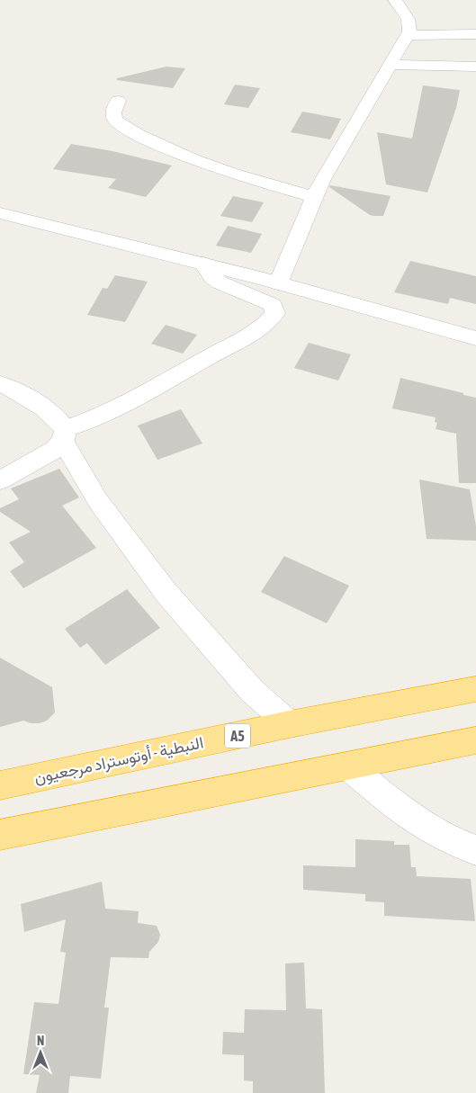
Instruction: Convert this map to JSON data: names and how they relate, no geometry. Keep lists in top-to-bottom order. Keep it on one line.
{"streets":{"highway":["A5","النبطية - أوتوستراد مرجعيون"]},"north":"top"}
